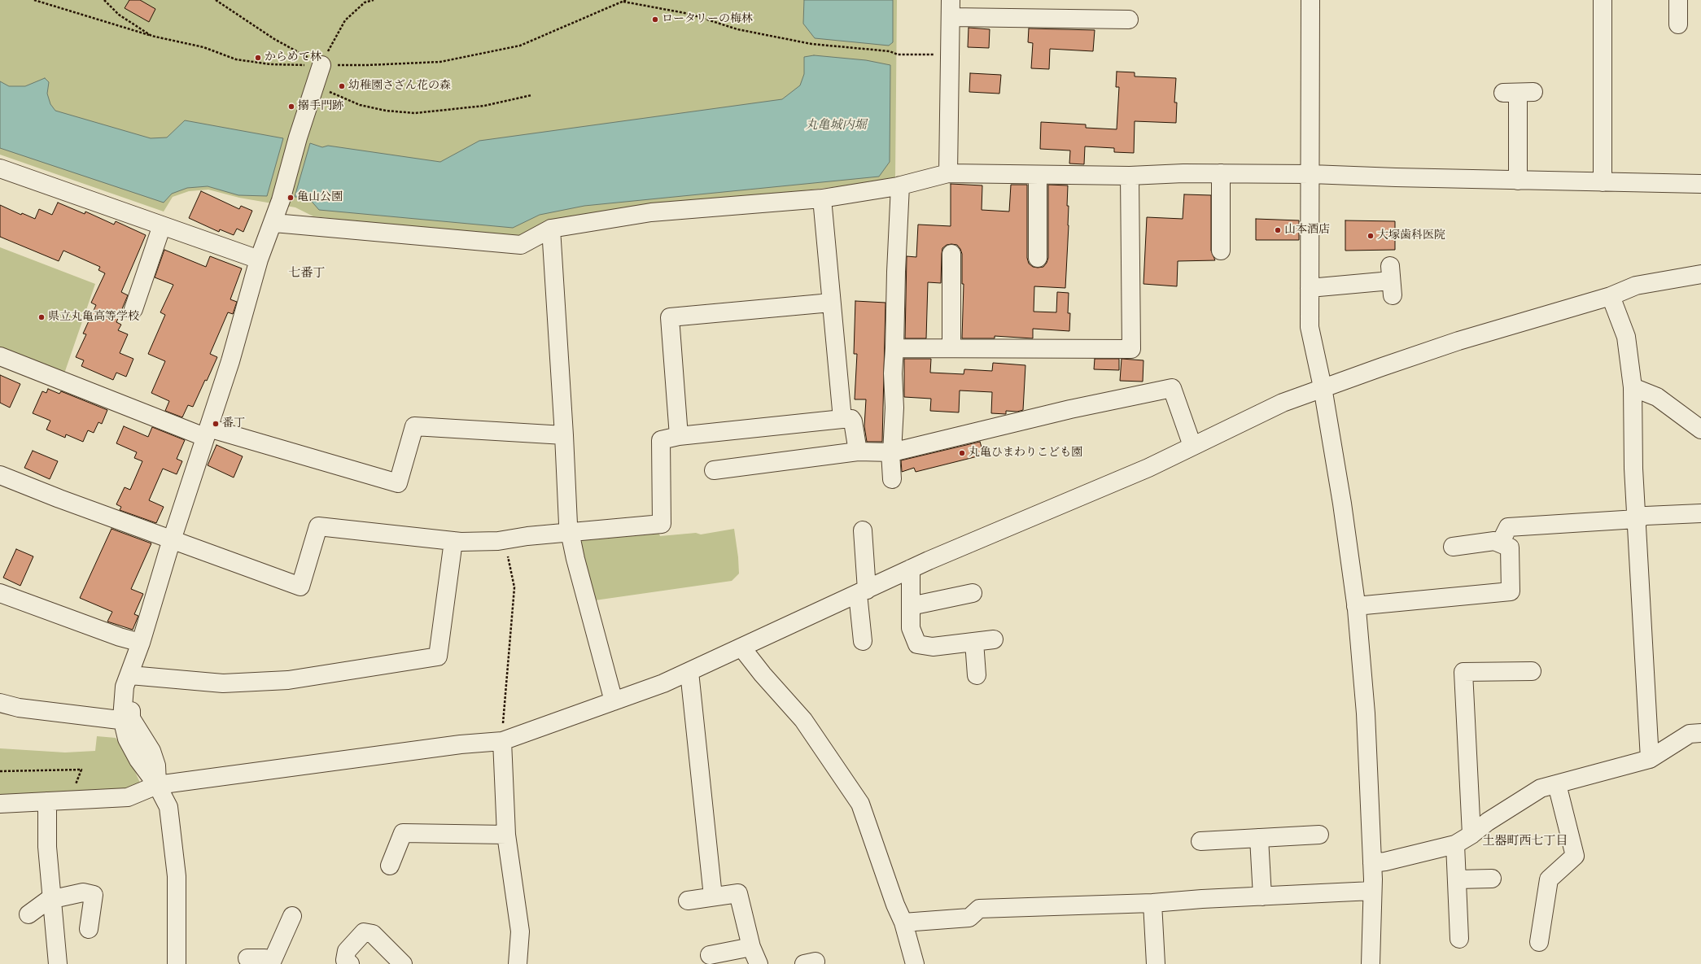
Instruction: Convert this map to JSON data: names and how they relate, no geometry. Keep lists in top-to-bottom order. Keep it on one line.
{"districts":["七番丁","土器町西七丁目"],"water":["丸亀城内堀"],"places":["ロータリーの梅林","からめて林","幼稚園さざん花の森","搦手門跡","亀山公園","山本酒店","大塚歯科医院","県立丸亀高等学校","番丁","丸亀ひまわりこども園"]}
